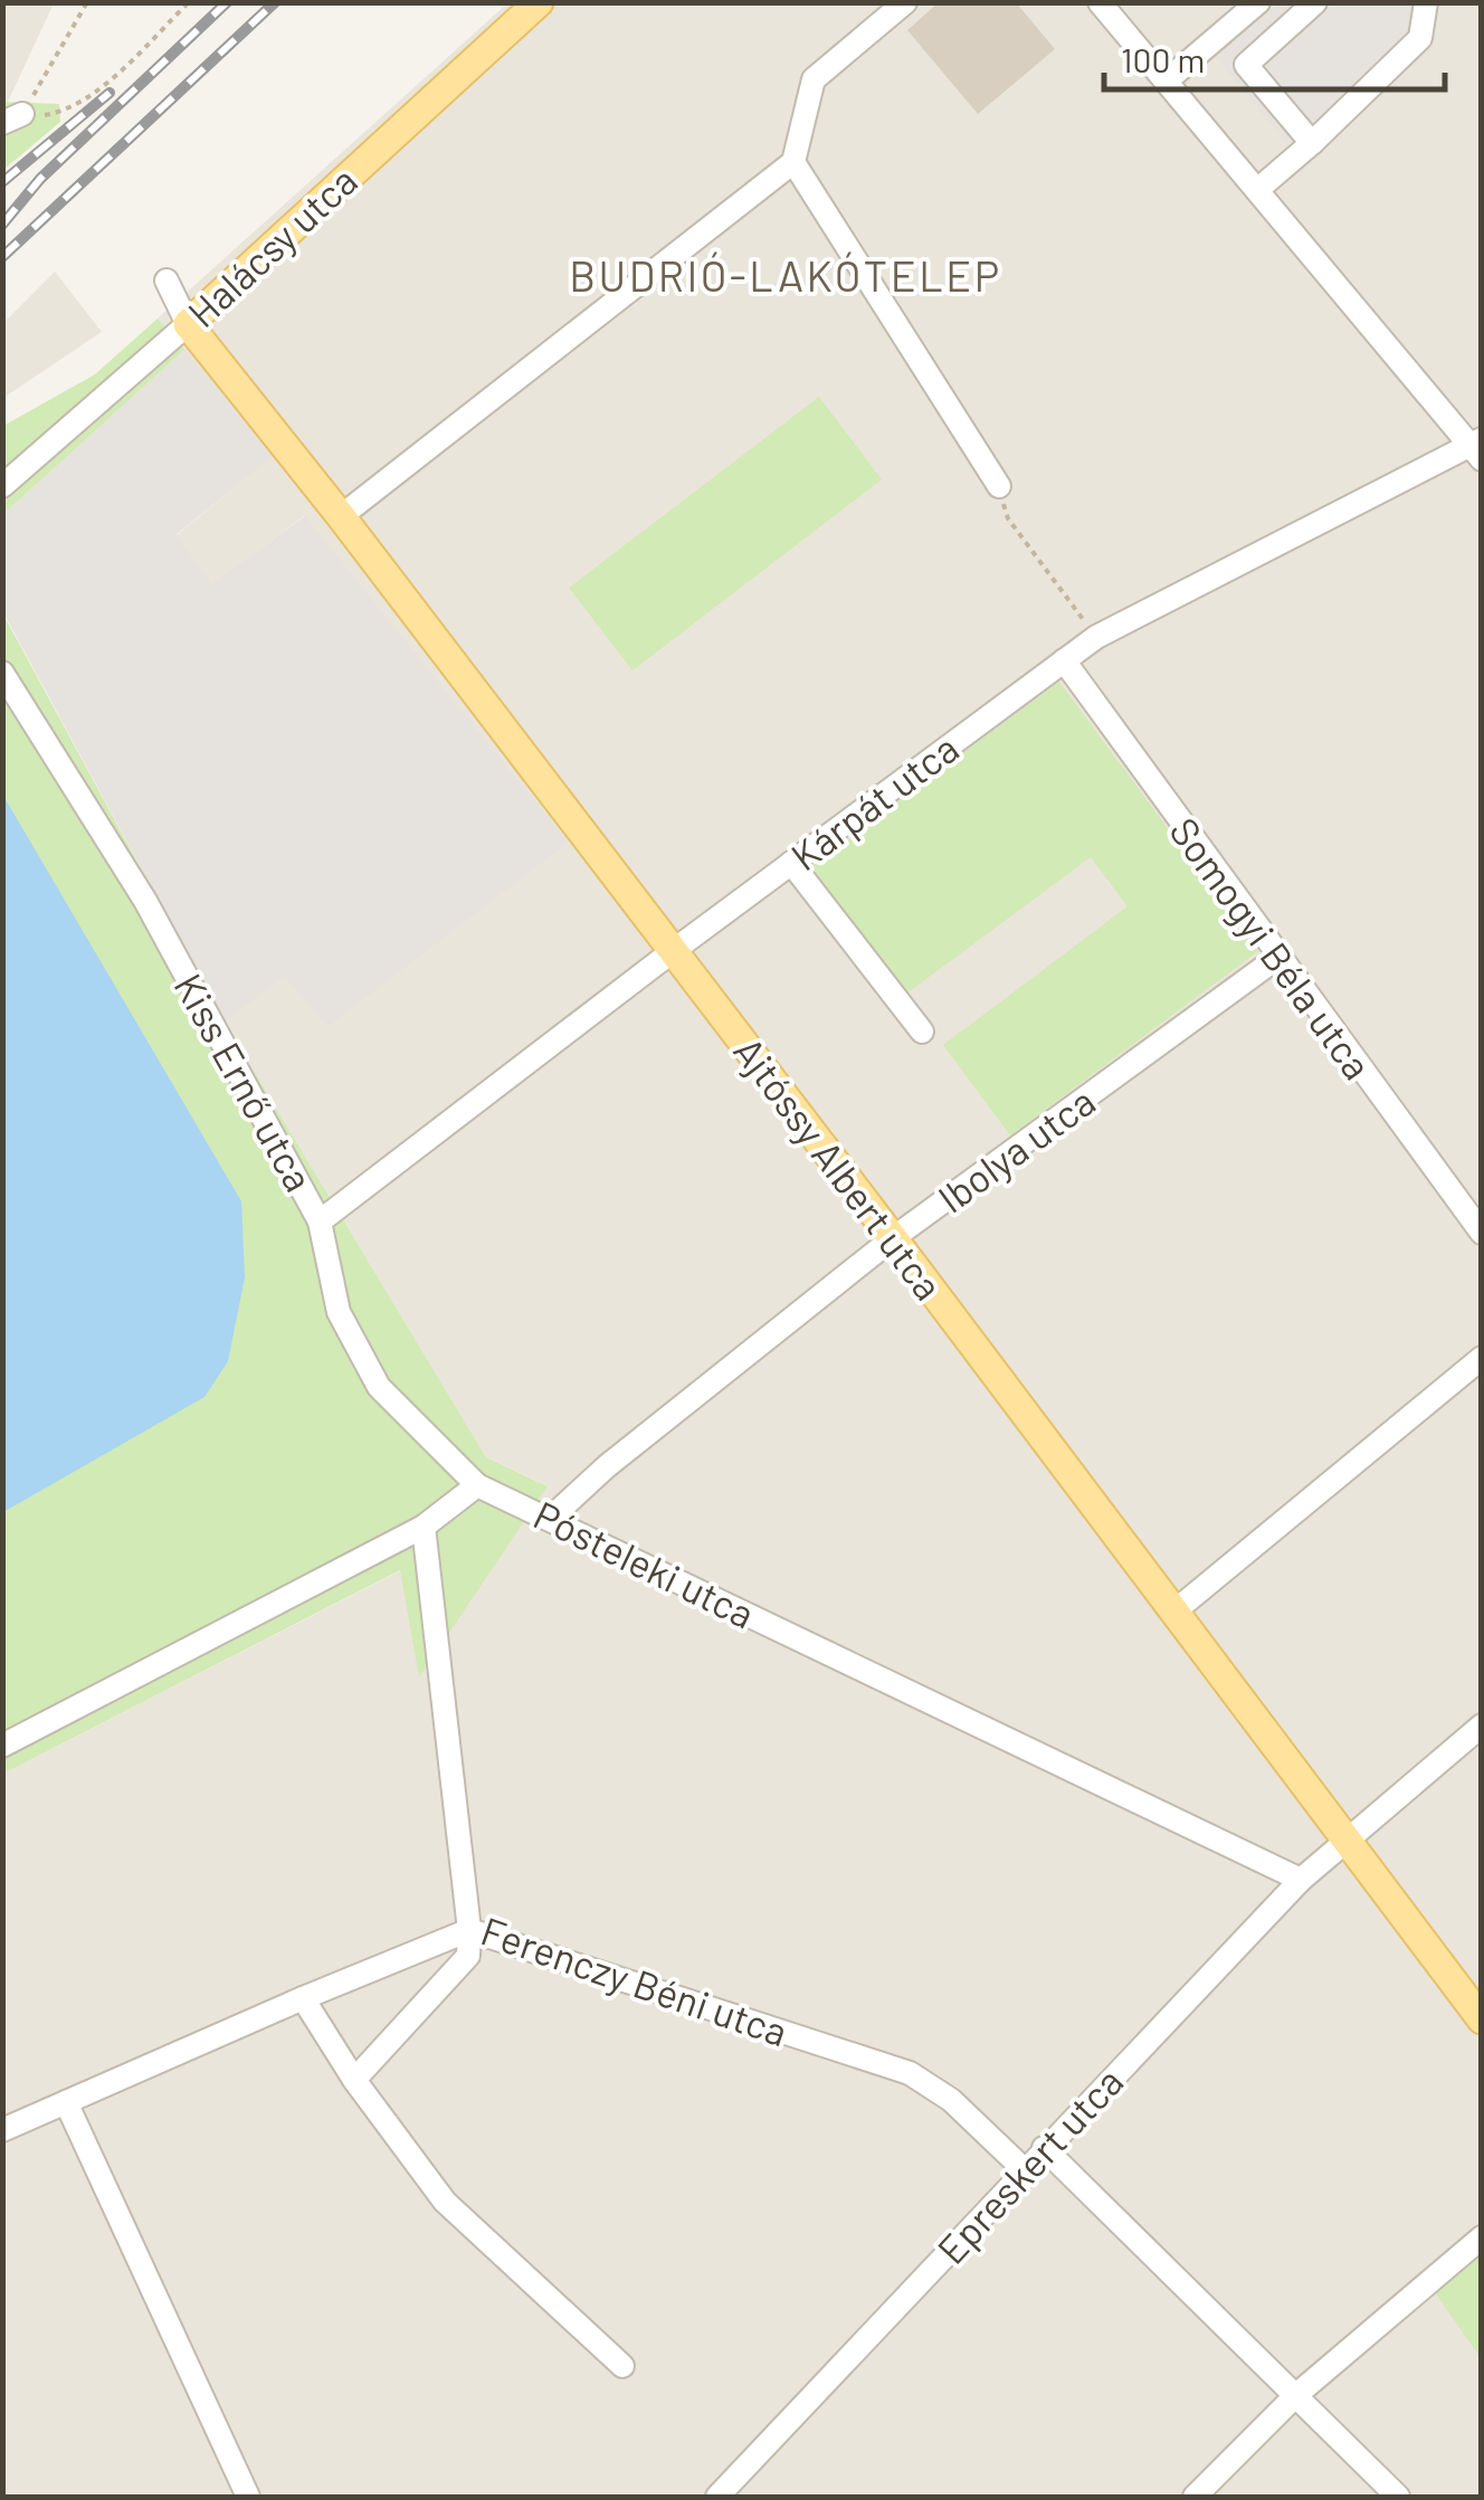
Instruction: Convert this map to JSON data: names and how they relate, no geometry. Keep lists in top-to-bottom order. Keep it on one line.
{"streets":{"main road":["Halácsy utca","Ajtóssy Albert utca"],"street":["Kárpát utca","Somogyi Béla utca","Kiss Ernő utca","Ibolya utca","Pósteleki utca","Ferenczy Béni utca","Epreskert utca"]},"crossings":[["Halácsy utca","Ajtóssy Albert utca"],["Kárpát utca","Somogyi Béla utca"],["Kárpát utca","Kiss Ernő utca"],["Kárpát utca","Ajtóssy Albert utca"],["Somogyi Béla utca","Ibolya utca"],["Kiss Ernő utca","Pósteleki utca"],["Ibolya utca","Ajtóssy Albert utca"],["Ibolya utca","Pósteleki utca"],["Ajtóssy Albert utca","Epreskert utca"],["Pósteleki utca","Epreskert utca"],["Ferenczy Béni utca","Epreskert utca"]],"districts":["BUDRIÓ-LAKÓTELEP"],"scale_bar":"100 m"}
